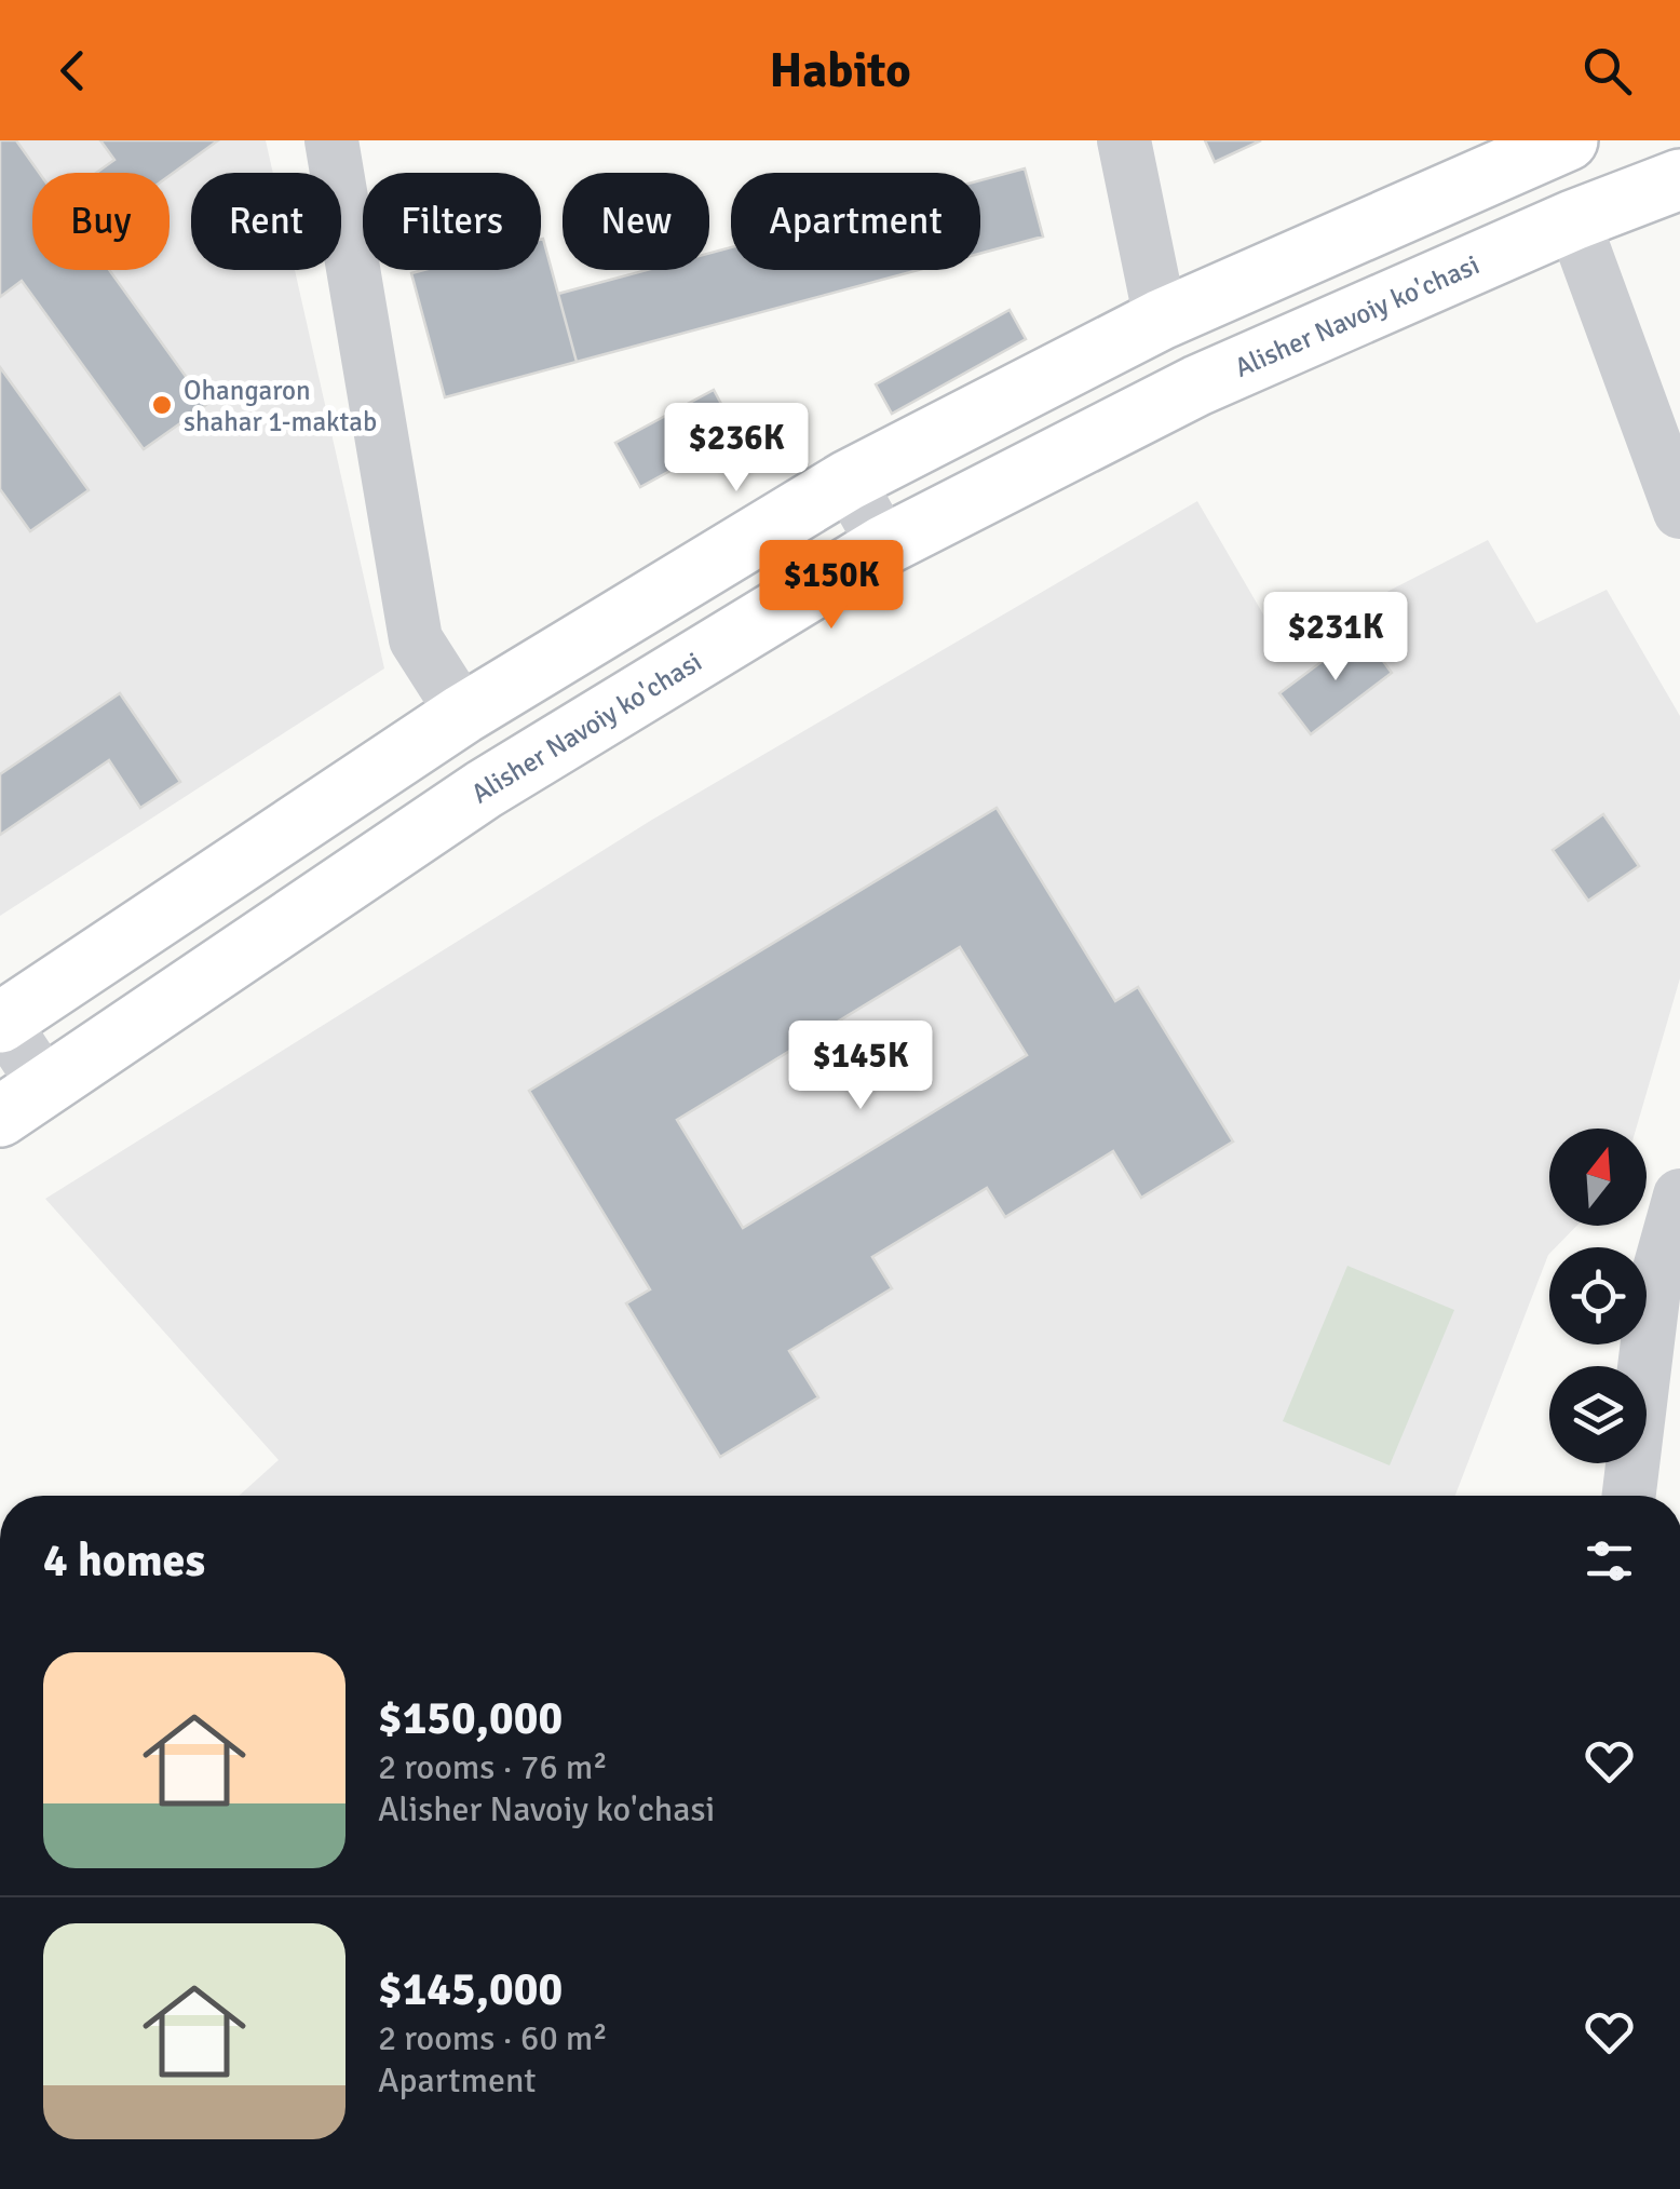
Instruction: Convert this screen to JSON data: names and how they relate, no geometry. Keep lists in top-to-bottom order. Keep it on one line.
{"streets":{"main road":["Alisher Navoiy ko'chasi"]},"places":["Ohangaron shahar 1-maktab"],"north":"top","page":{"header":"Habito","chip":["Buy","Rent","Filters","New","Apartment"],"price":["$236K","$150K","$231K","$145K"],"heading":"4 homes","list":[{"name":"$150,000","note":"2 rooms · 76 m² · Alisher Navoiy ko'chasi"},{"name":"$145,000","note":"2 rooms · 60 m² · Apartment"}]}}
